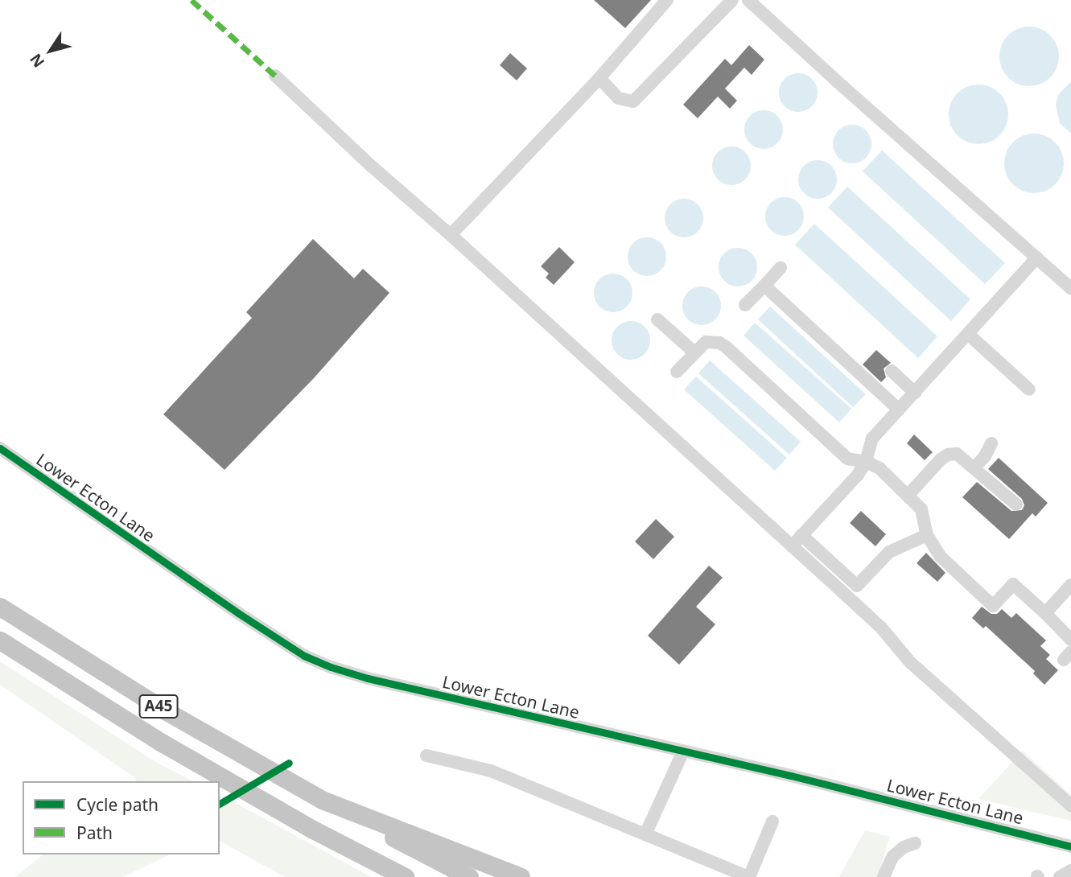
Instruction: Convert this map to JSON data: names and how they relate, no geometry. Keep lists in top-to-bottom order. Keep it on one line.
{"streets":{"highway":["A45"],"street":["Lower Ecton Lane"]},"legend":["Cycle path","Path"],"north":"bottom left"}
